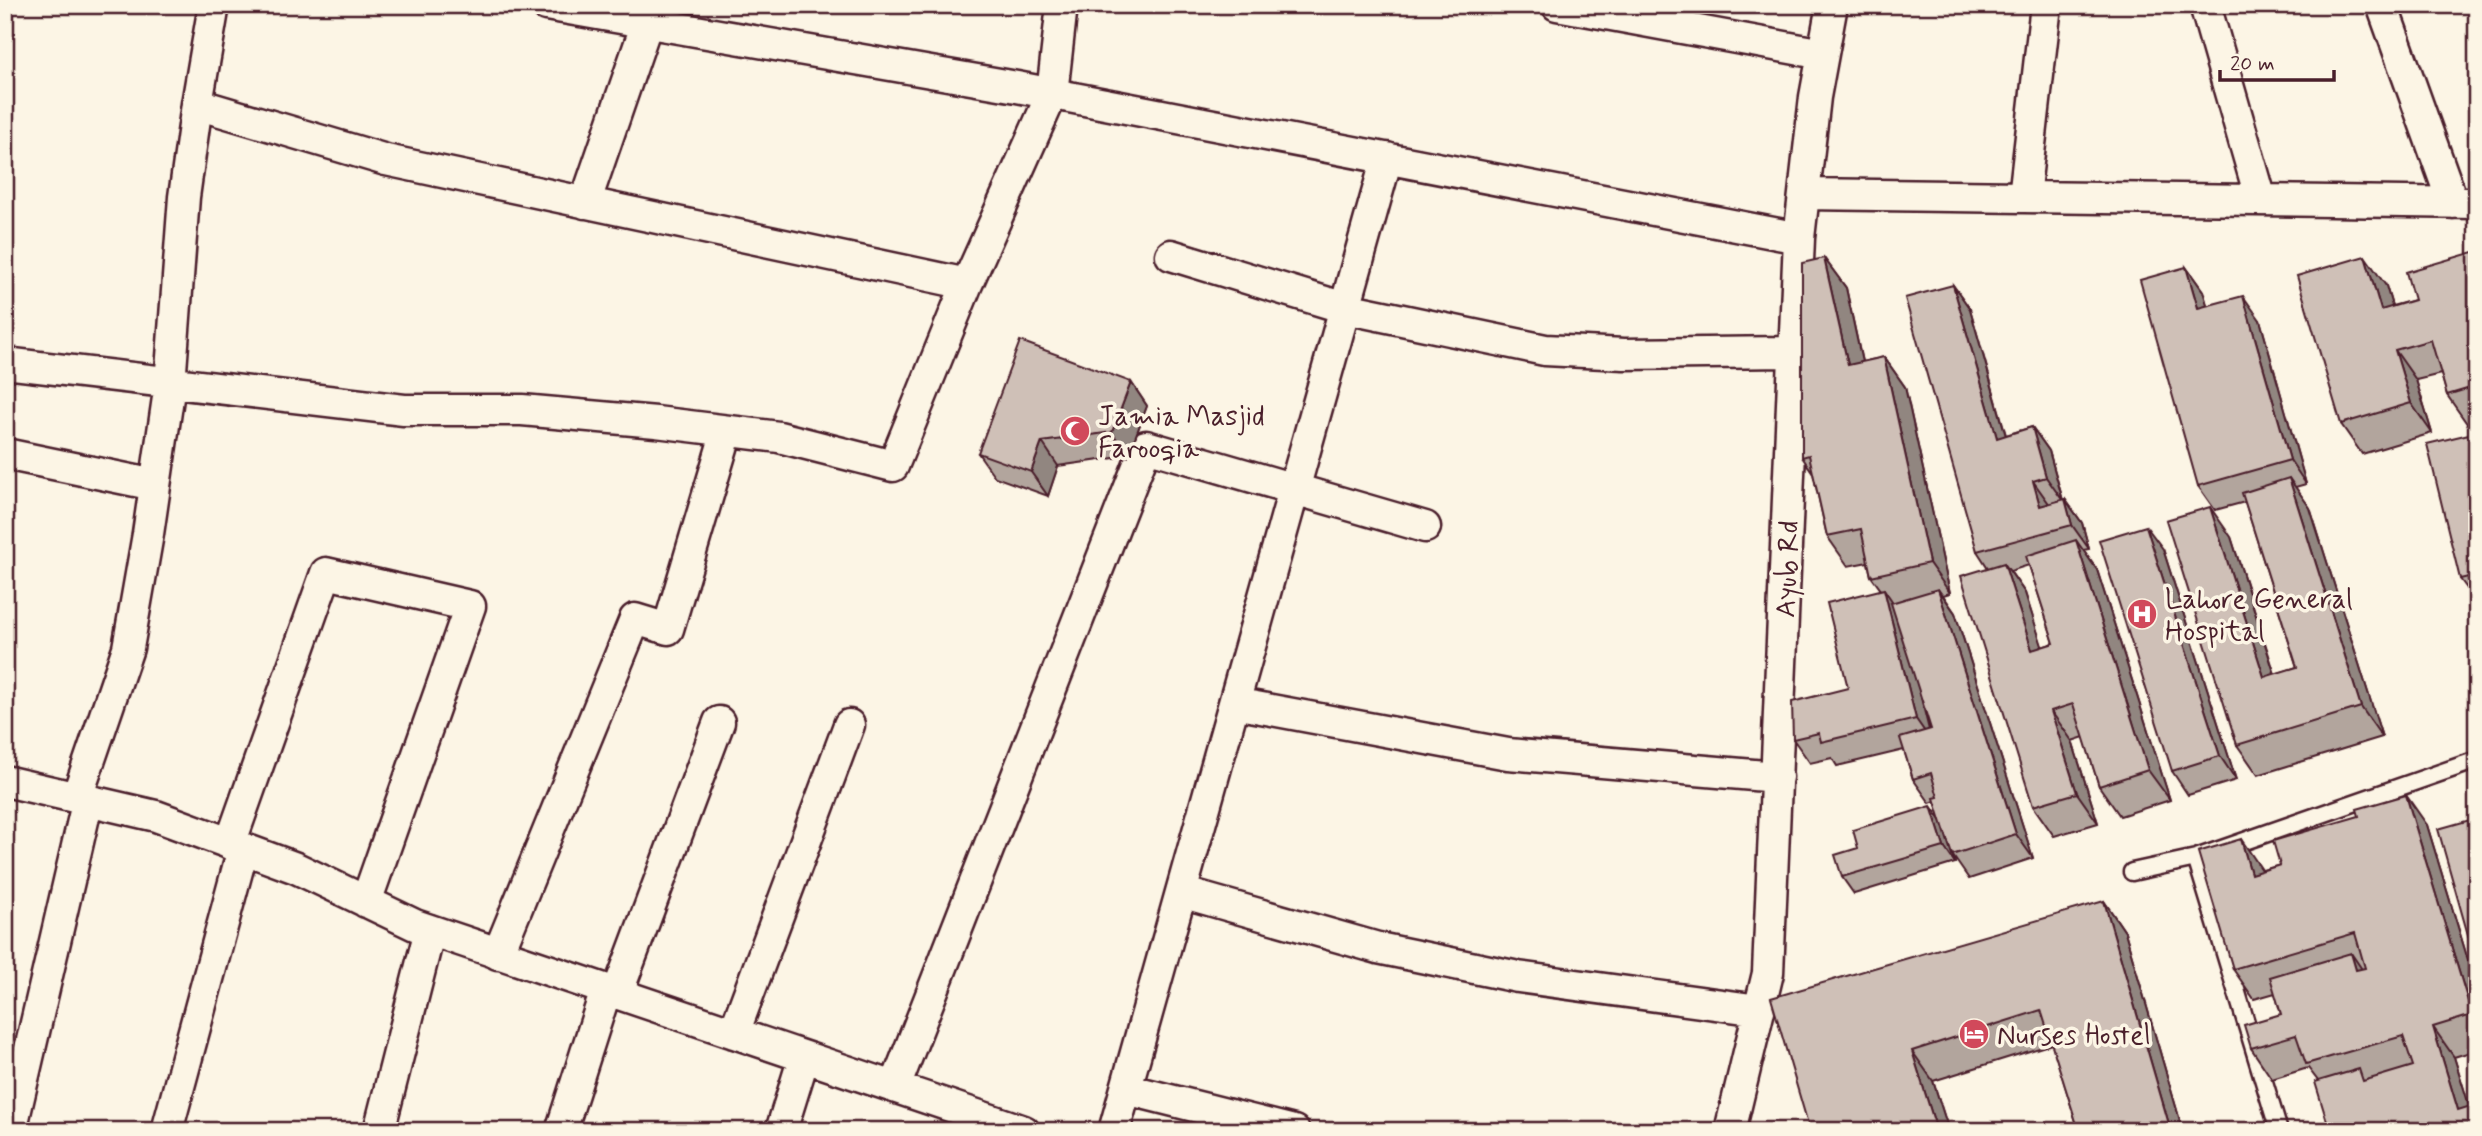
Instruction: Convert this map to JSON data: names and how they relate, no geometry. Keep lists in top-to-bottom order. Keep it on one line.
{"streets":{"street":["Ayub Rd"]},"places":{"mosque":["Jamia Masjid Farooqia"],"hospital":["Lahore General Hospital"],"hotel":["Nurses Hostel"]},"scale_bar":"20 m"}
